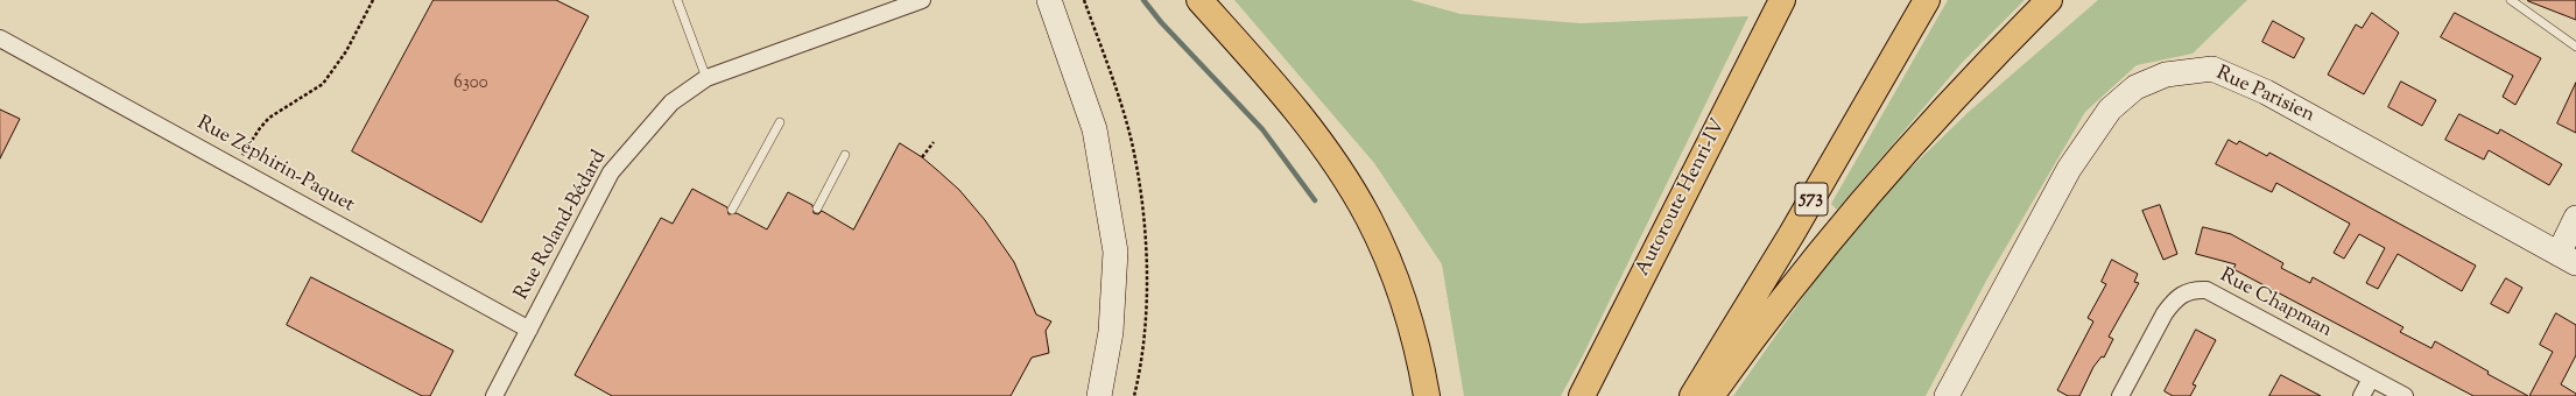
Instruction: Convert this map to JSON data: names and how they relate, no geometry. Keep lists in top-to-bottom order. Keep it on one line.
{"streets":{"highway":["Autoroute Henri-IV","573"],"street":["Rue Parisien","Rue Zéphirin-Paquet","Rue Roland-Bédard","Rue Chapman"]},"crossings":[["Rue Zéphirin-Paquet","Rue Roland-Bédard"]],"house_numbers":["6300"]}
